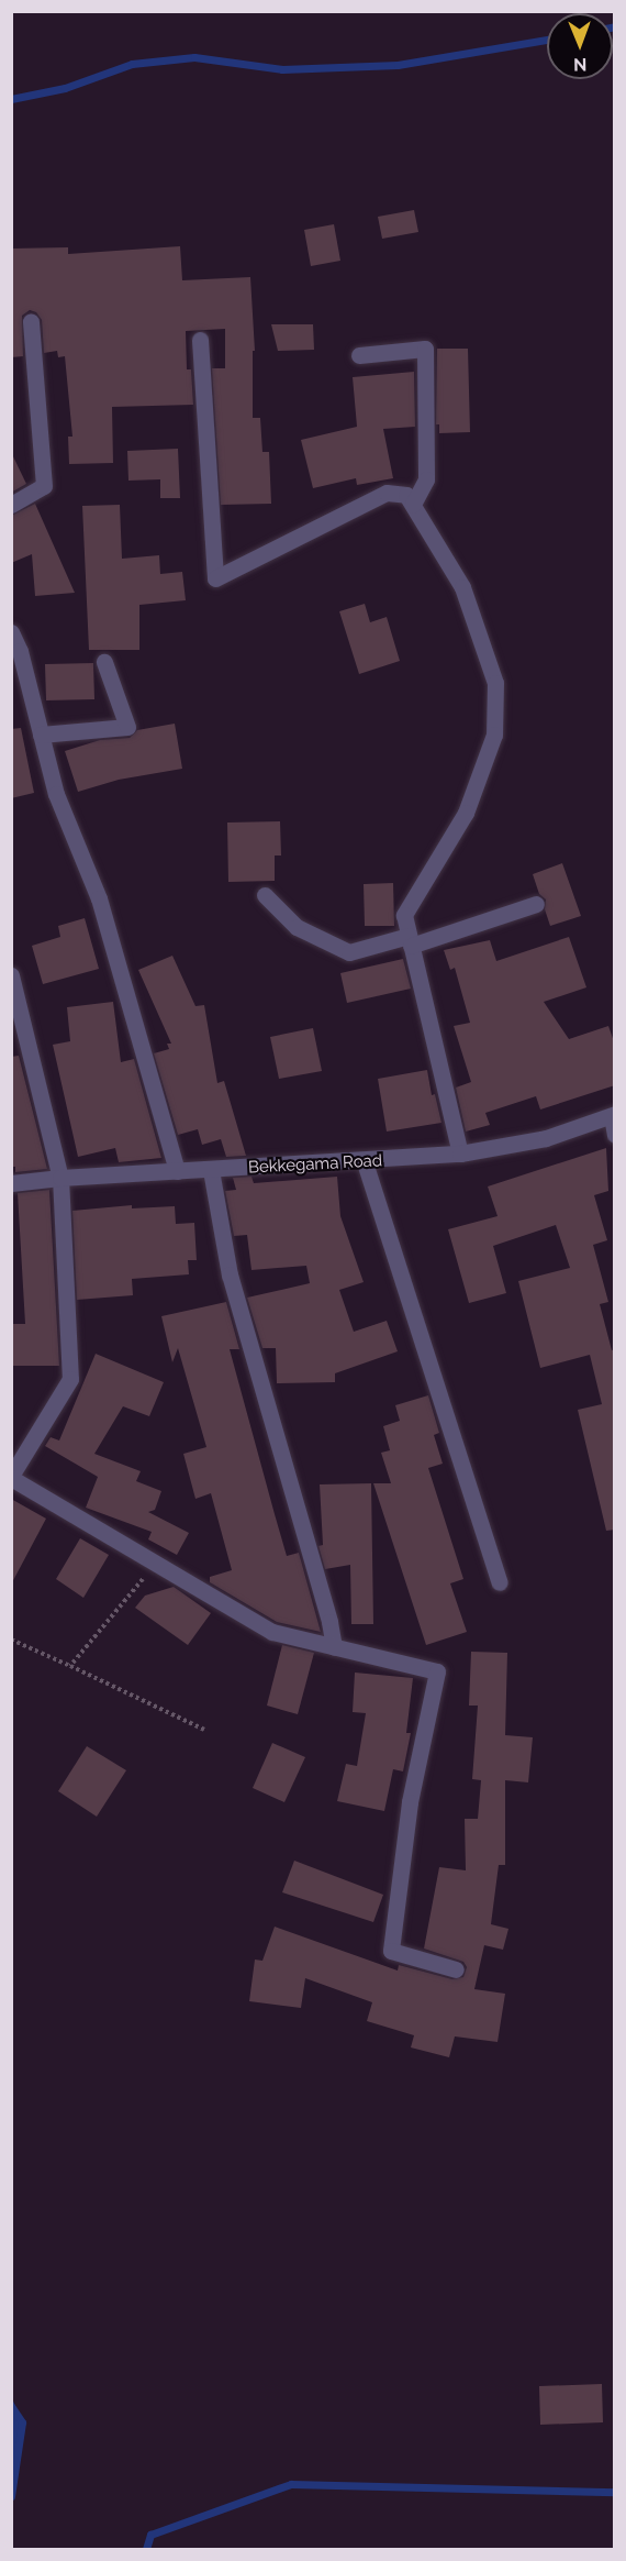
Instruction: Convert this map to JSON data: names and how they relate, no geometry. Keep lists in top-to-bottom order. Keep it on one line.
{"streets":{"street":["Bekkegama Road"]},"north":"bottom"}
